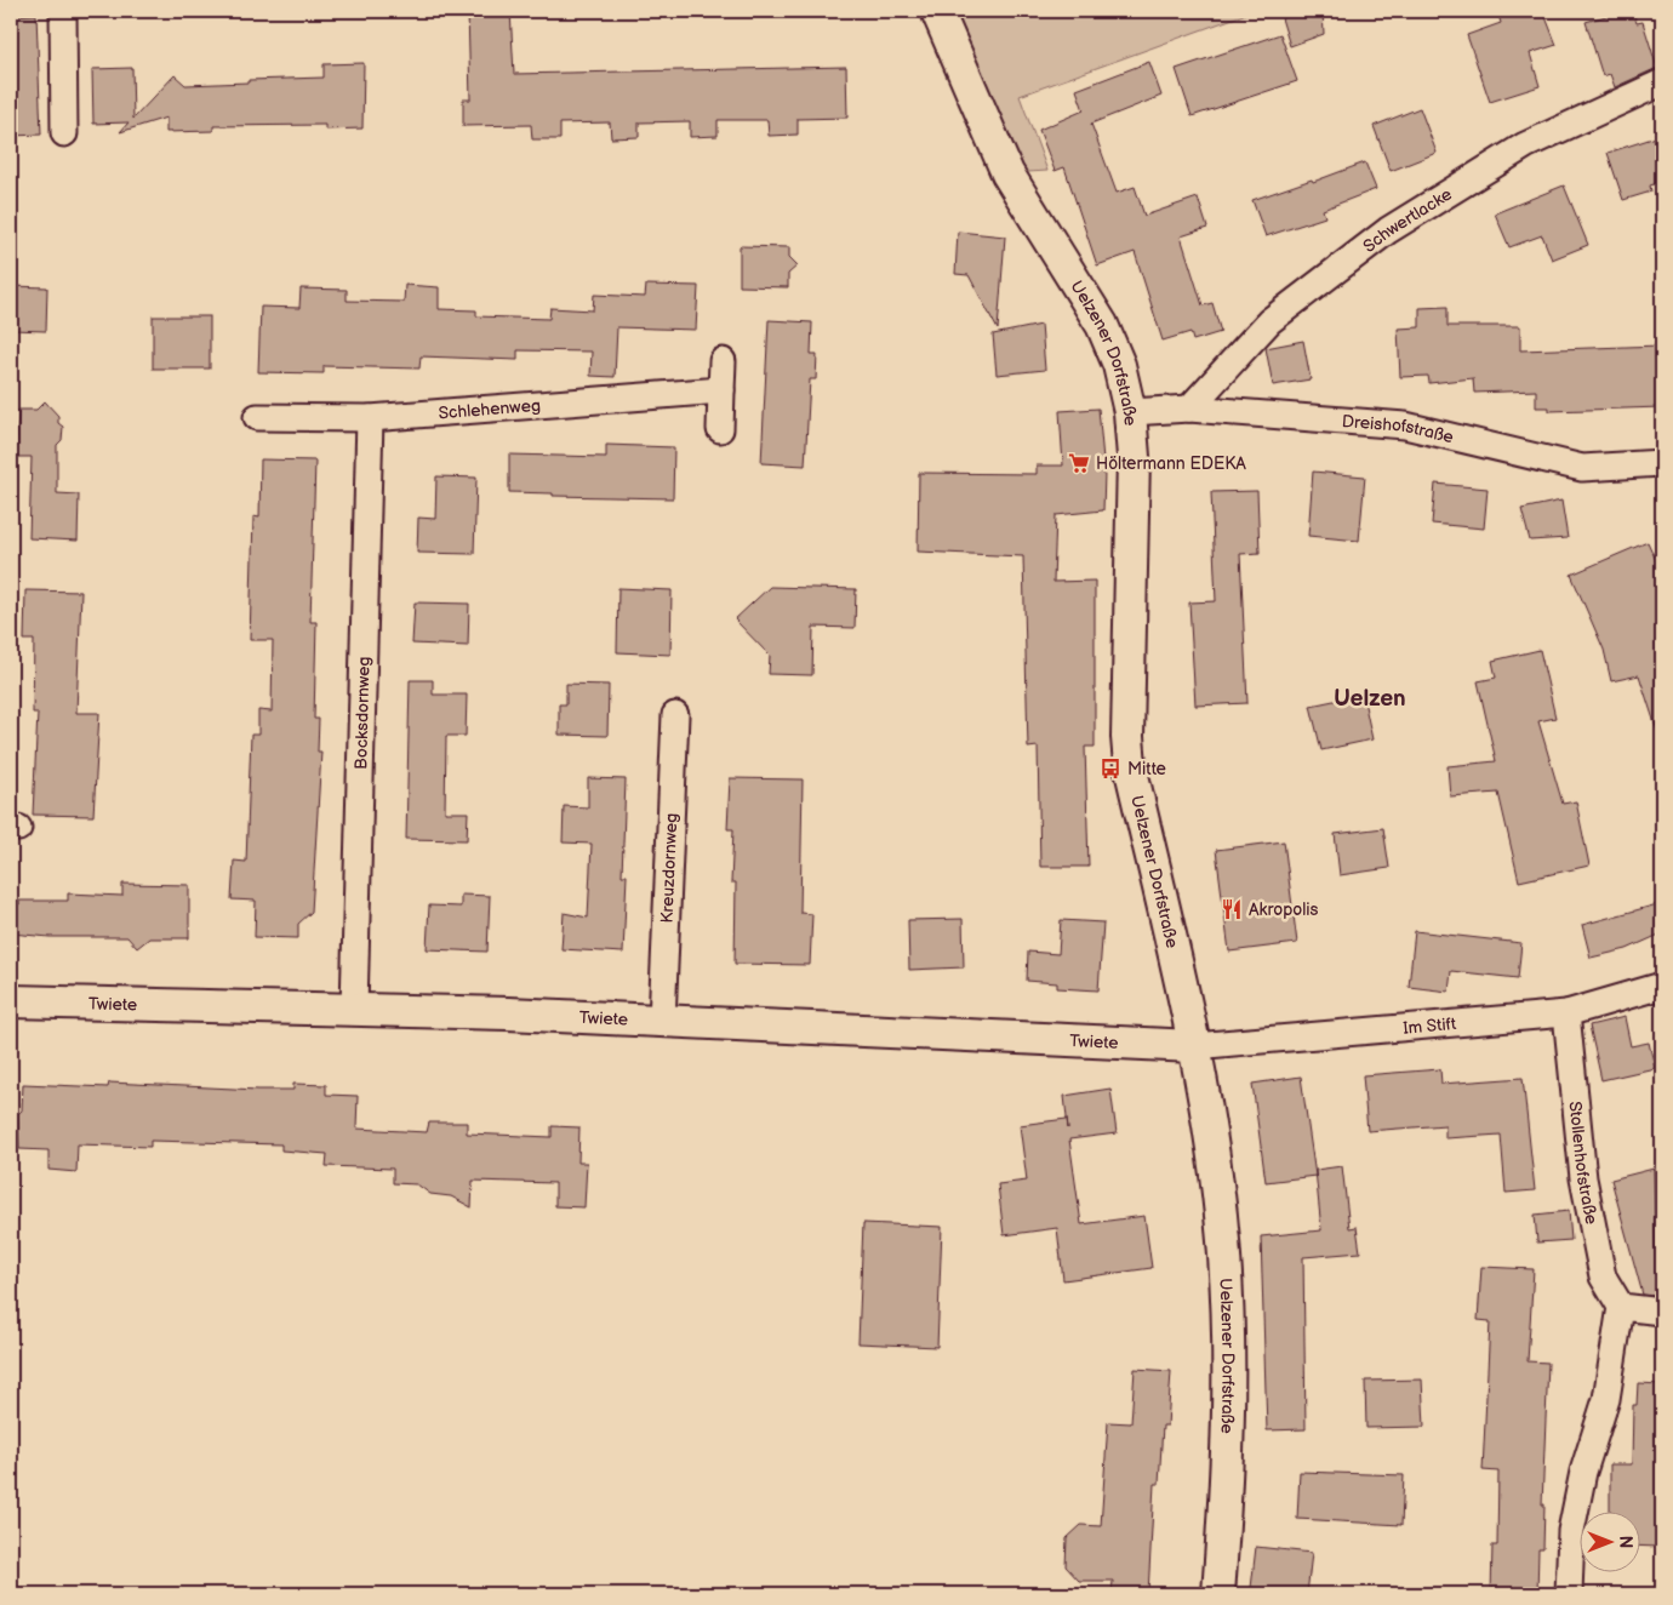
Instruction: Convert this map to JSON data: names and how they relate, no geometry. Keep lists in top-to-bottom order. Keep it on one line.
{"streets":{"street":["Schwertlacke","Uelzener Dorfstraße","Schlehenweg","Dreishofstraße","Bocksdornweg","Kreuzdornweg","Twiete","Im Stift","Stollenhofstraße"]},"crossings":[["Schwertlacke","Dreishofstraße"],["Uelzener Dorfstraße","Dreishofstraße"],["Uelzener Dorfstraße","Twiete"],["Uelzener Dorfstraße","Im Stift"],["Schlehenweg","Bocksdornweg"],["Bocksdornweg","Twiete"],["Kreuzdornweg","Twiete"],["Twiete","Im Stift"],["Im Stift","Stollenhofstraße"]],"districts":["Uelzen"],"places":{"supermarket":["Höltermann EDEKA"],"bus stop":["Mitte"],"restaurant":["Akropolis"]},"north":"right"}
